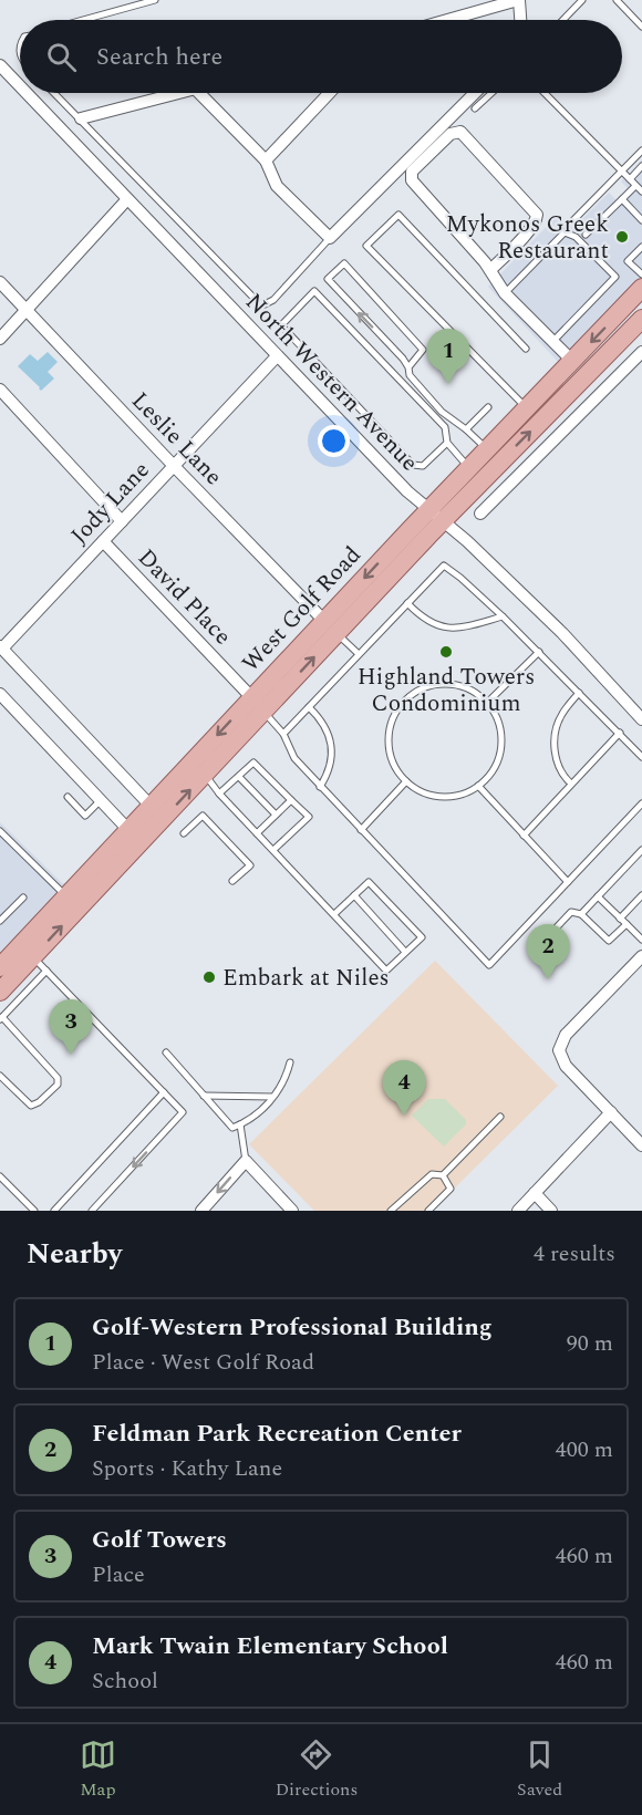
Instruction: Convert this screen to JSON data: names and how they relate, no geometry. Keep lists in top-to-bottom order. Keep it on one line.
{"streets":{"main road":["West Golf Road"],"street":["North Western Avenue","Leslie Lane","Jody Lane","David Place"]},"crossings":[["North Western Avenue","Jody Lane"],["North Western Avenue","West Golf Road"],["Leslie Lane","Jody Lane"],["Leslie Lane","West Golf Road"],["Jody Lane","David Place"],["David Place","West Golf Road"]],"places":["Mykonos Greek Restaurant","Highland Towers Condominium","Embark at Niles"],"page":{"search":"Search here","pins":["1","2","3","4"],"heading":["Nearby","4 results"],"list":[{"mark":"1","name":"Golf-Western Professional Building","note":"Place · West Golf Road","value":"90 m"},{"mark":"2","name":"Feldman Park Recreation Center","note":"Sports · Kathy Lane","value":"400 m"},{"mark":"3","name":"Golf Towers","note":"Place","value":"460 m"},{"mark":"4","name":"Mark Twain Elementary School","note":"School","value":"460 m"}],"nav":["Map","Directions","Saved"]}}
